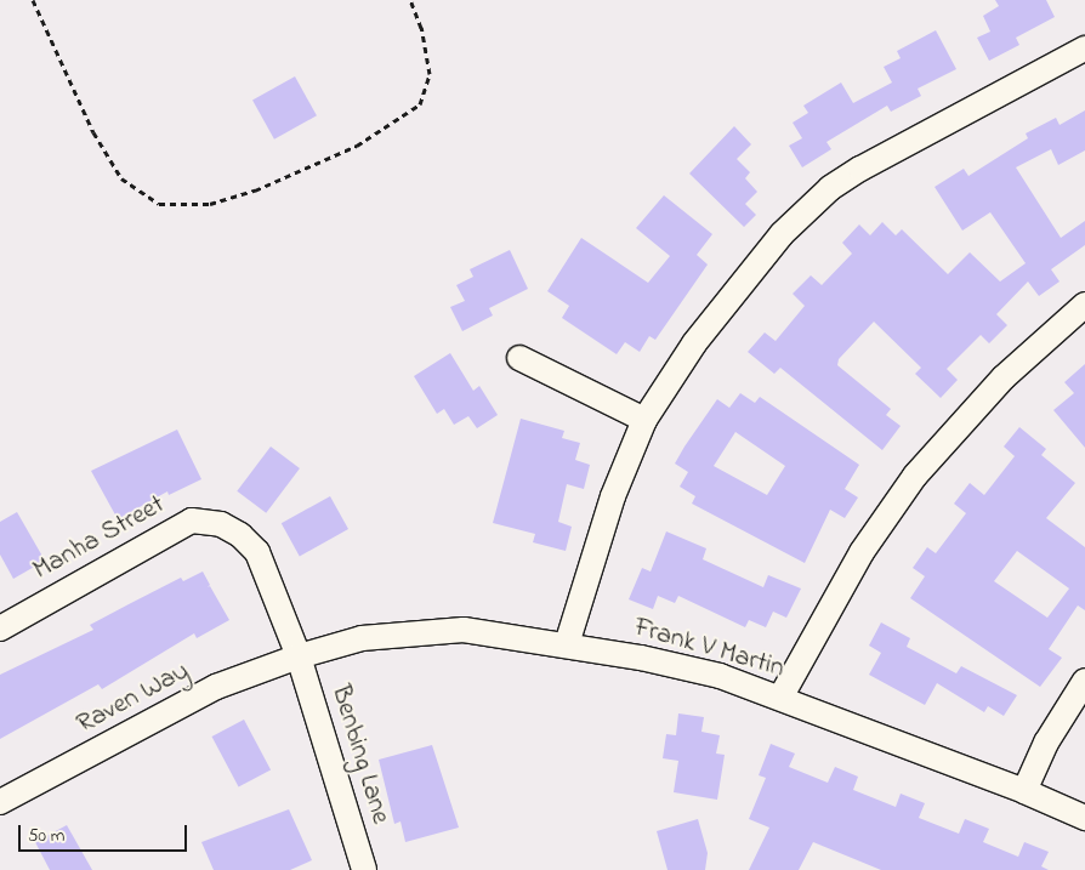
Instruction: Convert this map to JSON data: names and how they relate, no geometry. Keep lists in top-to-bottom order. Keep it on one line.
{"streets":{"street":["Manha Street","Frank V Martin","Raven Way","Benbing Lane"]},"crossings":[["Manha Street","Frank V Martin"],["Manha Street","Raven Way"],["Manha Street","Benbing Lane"],["Frank V Martin","Raven Way"],["Frank V Martin","Benbing Lane"],["Raven Way","Benbing Lane"]],"scale_bar":"50 m"}
